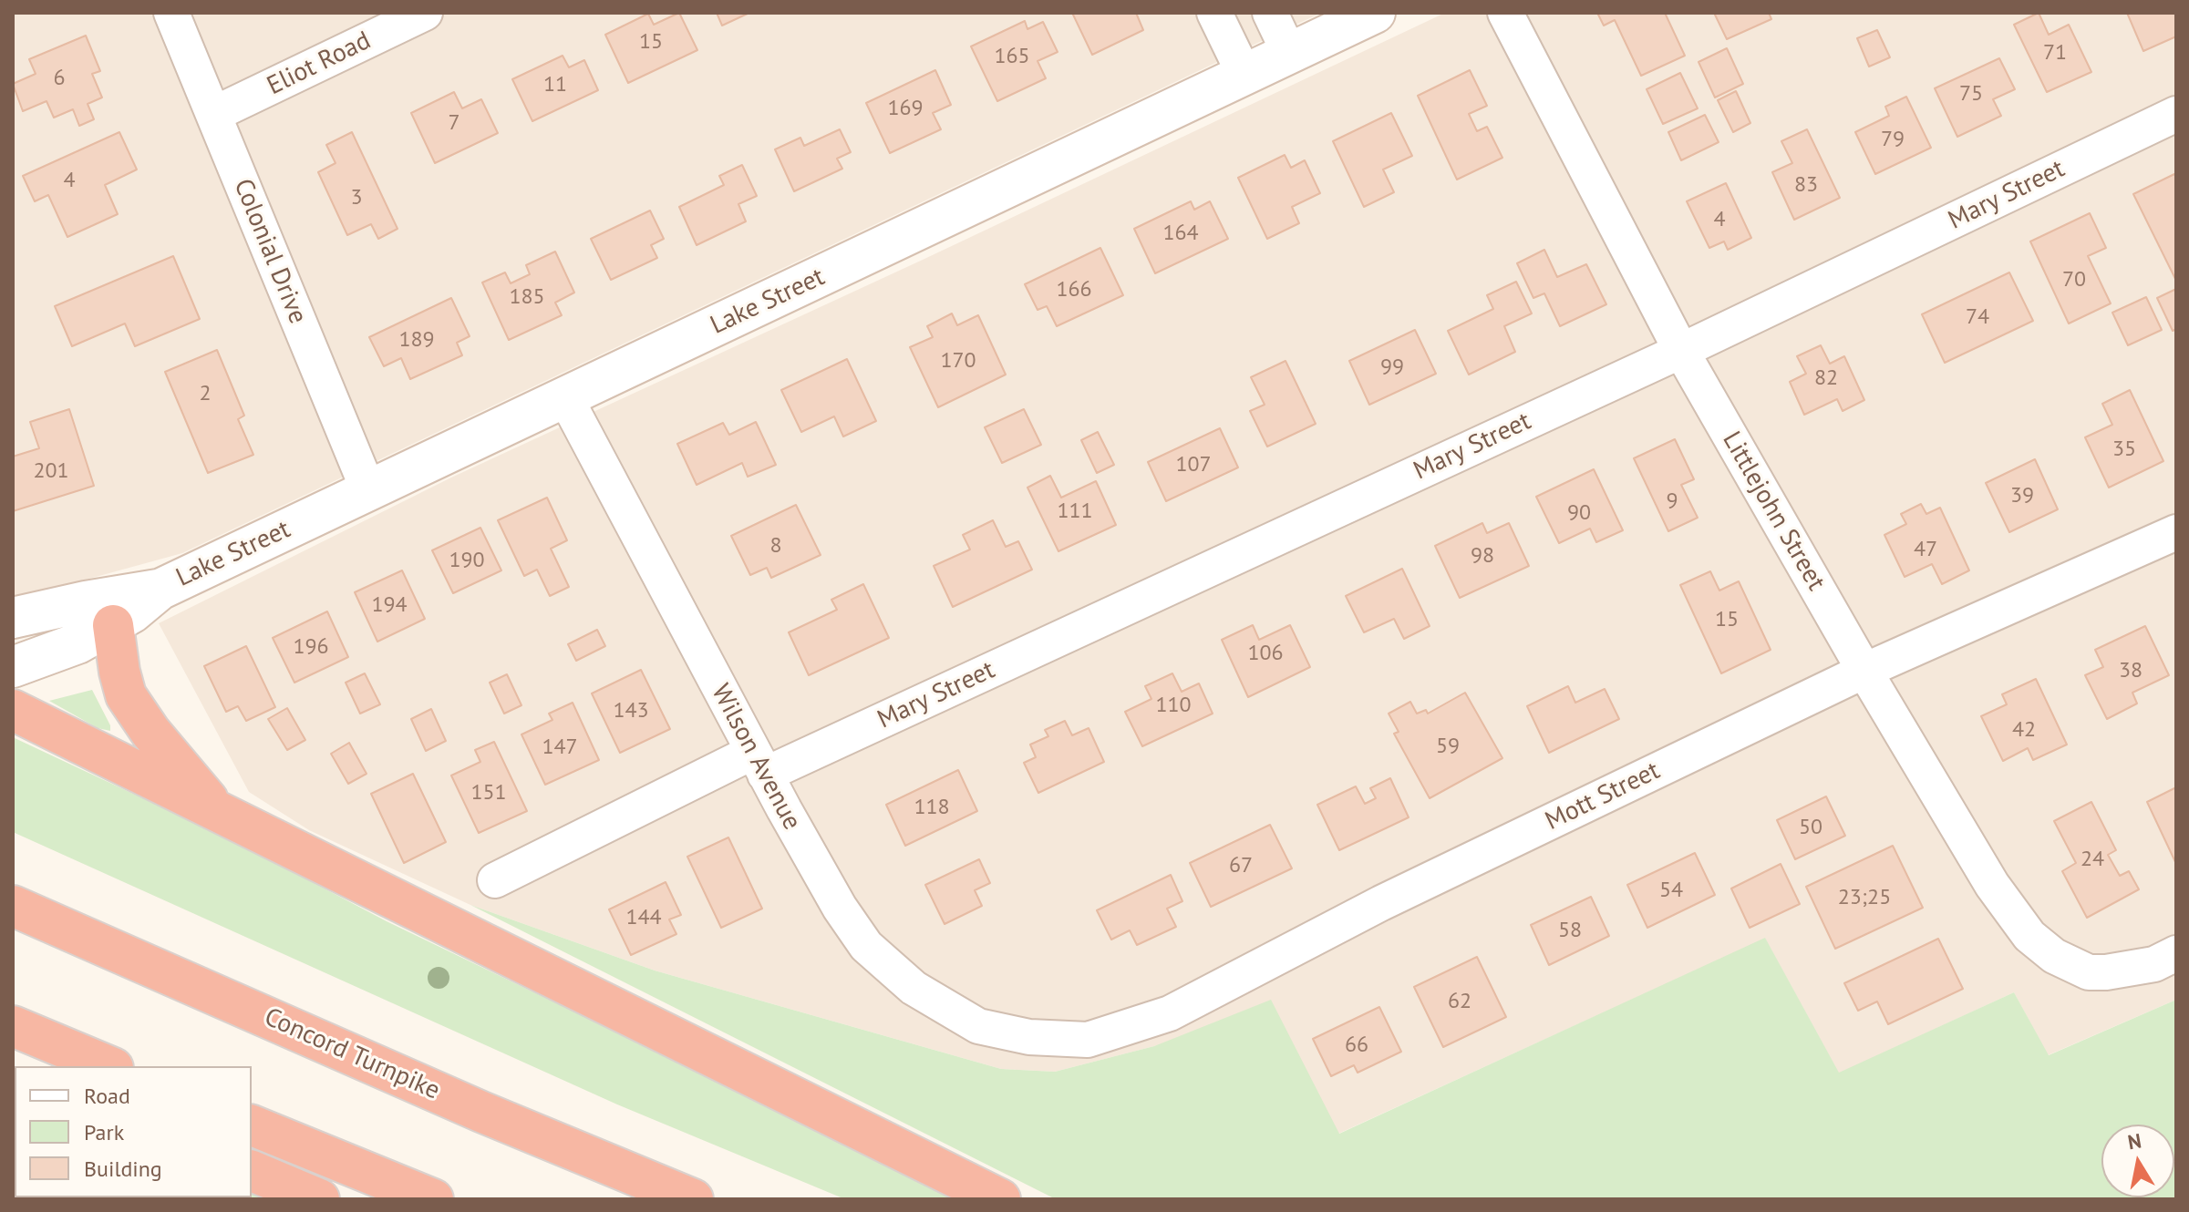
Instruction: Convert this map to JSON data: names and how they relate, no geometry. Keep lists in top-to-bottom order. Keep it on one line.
{"streets":{"highway":["Concord Turnpike"],"main road":["Lake Street"],"street":["Eliot Road","Mary Street","Colonial Drive","Littlejohn Street","Wilson Avenue","Mott Street"]},"crossings":[["Eliot Road","Colonial Drive"],["Mary Street","Littlejohn Street"],["Mary Street","Wilson Avenue"],["Colonial Drive","Lake Street"],["Lake Street","Wilson Avenue"],["Littlejohn Street","Mott Street"],["Wilson Avenue","Mott Street"]],"house_numbers":["15","71","165","6","11","75","169","7","79","4","83","3","4","164","70","166","185","74","189","170","99","82","2","35","107","201","39","9","111","90","8","47","98","190","194","15","196","106","38","110","143","42","59","147","151","118","50","24","67","54","23;25","144","58","62","66"],"legend":["Road","Park","Building"],"north":"top"}
